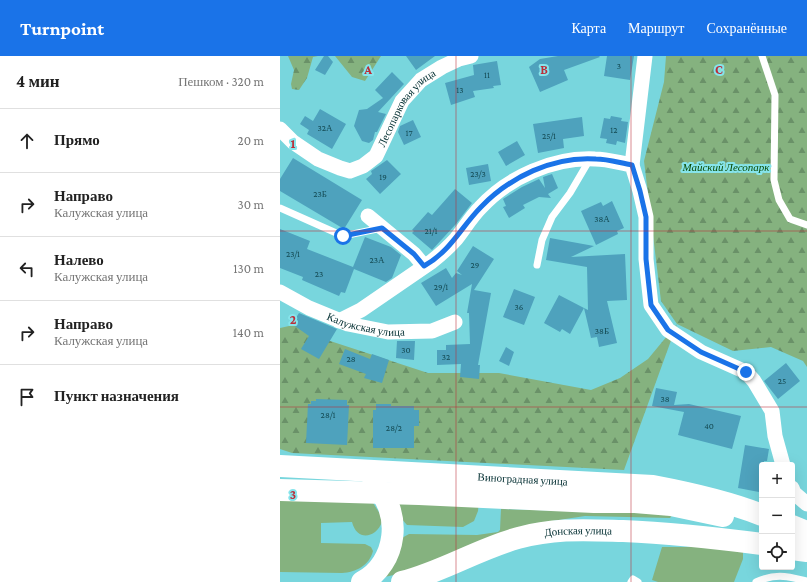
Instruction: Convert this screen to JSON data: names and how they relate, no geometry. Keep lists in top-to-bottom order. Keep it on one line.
{"streets":{"main road":["Виноградная улица","Донская улица"],"street":["Лесопарковая улица","Калужская улица"]},"parks":["Майский Лесопарк"],"house_numbers":["3","11","13","32А","12","17","25/1","23/3","19","23Б","38А","21/1","23/1","23А","29","23","29/1","36","38Б","30","32","28","25","38","28/1","40","28/2"],"page":{"header":"Turnpoint","nav":["Карта","Маршрут","Сохранённые"],"heading":["4 мин","Пешком · 320 m"],"list":[["Прямо","20 m"],["Направо","Калужская улица","30 m"],["Налево","Калужская улица","130 m"],["Направо","Калужская улица","140 m"],"Пункт назначения"],"map_buttons":["+","−"]},"grid":{"columns":["A","B","C"],"rows":["1","2","3"]}}
